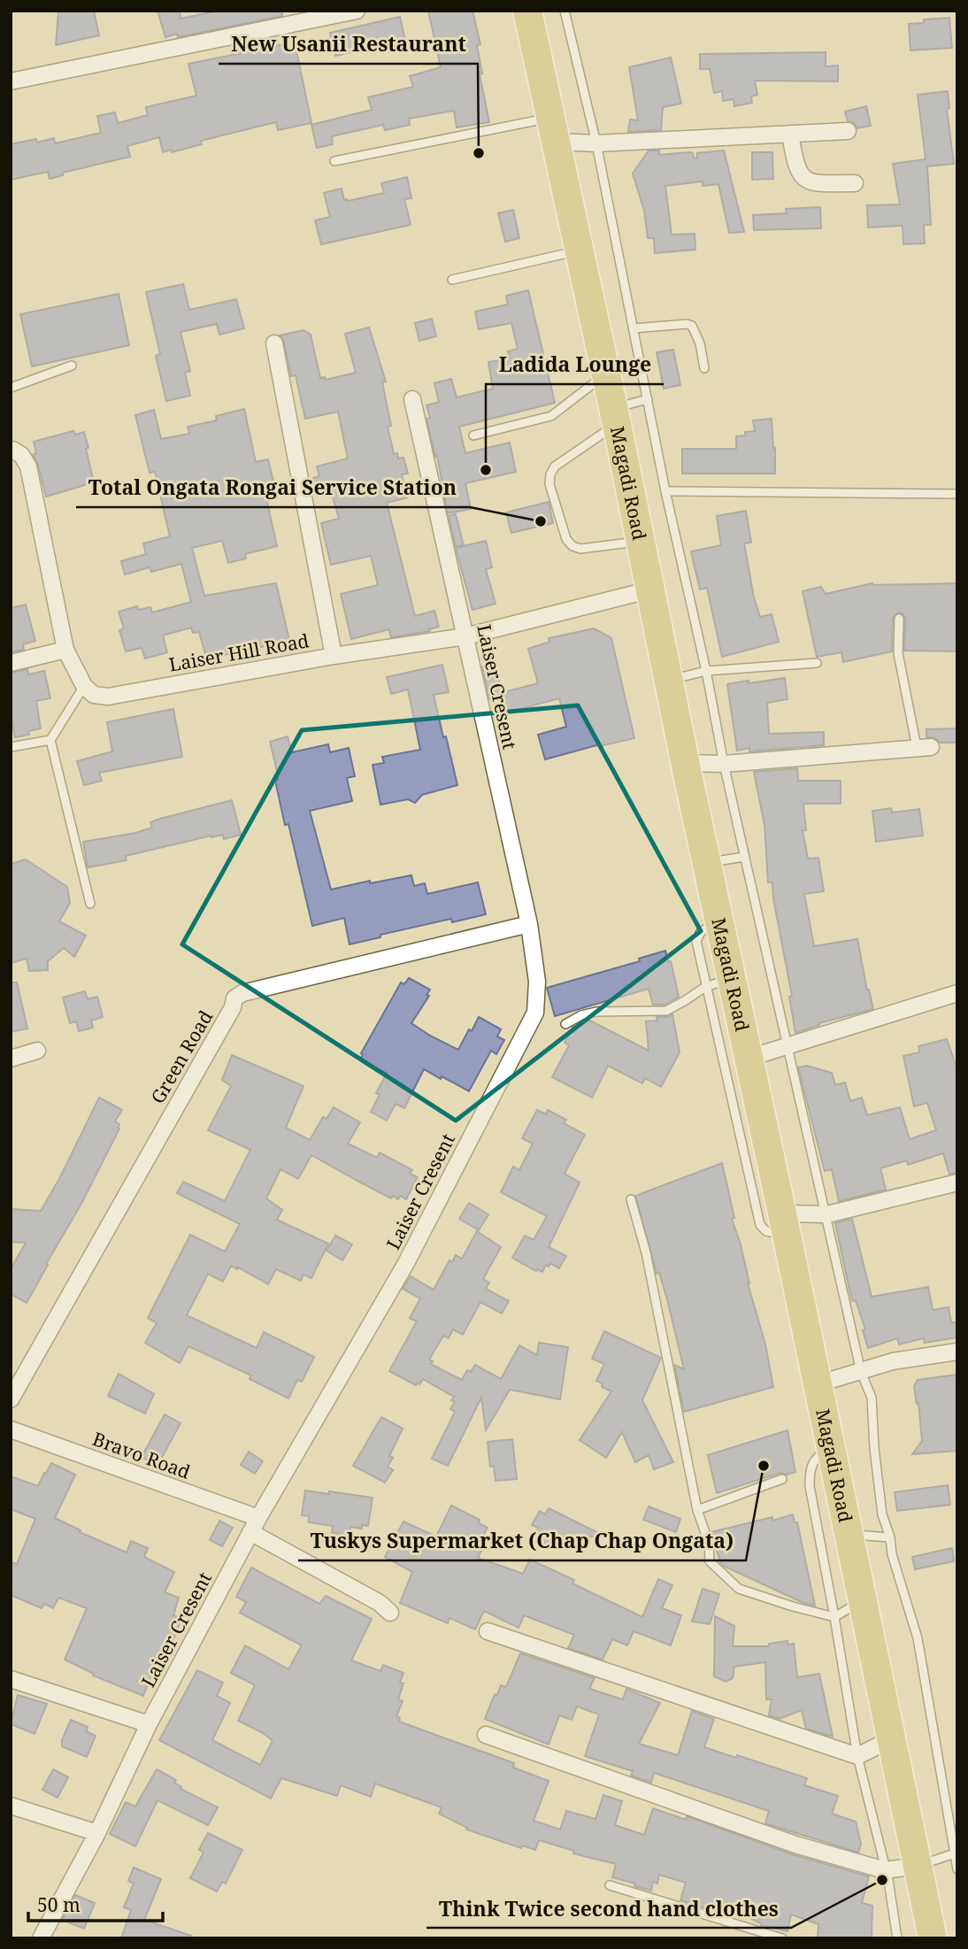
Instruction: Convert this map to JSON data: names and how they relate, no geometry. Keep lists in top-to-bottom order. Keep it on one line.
{"streets":{"highway":["Magadi Road"],"street":["Laiser Hill Road","Laiser Cresent","Green Road","Bravo Road"]},"crossings":[["Magadi Road","Laiser Hill Road"],["Laiser Hill Road","Laiser Cresent"],["Laiser Cresent","Green Road"],["Laiser Cresent","Bravo Road"]],"places":["New Usanii Restaurant","Ladida Lounge","Total Ongata Rongai Service Station","Tuskys Supermarket (Chap Chap Ongata)","Think Twice second hand clothes"],"scale_bar":"50 m"}
